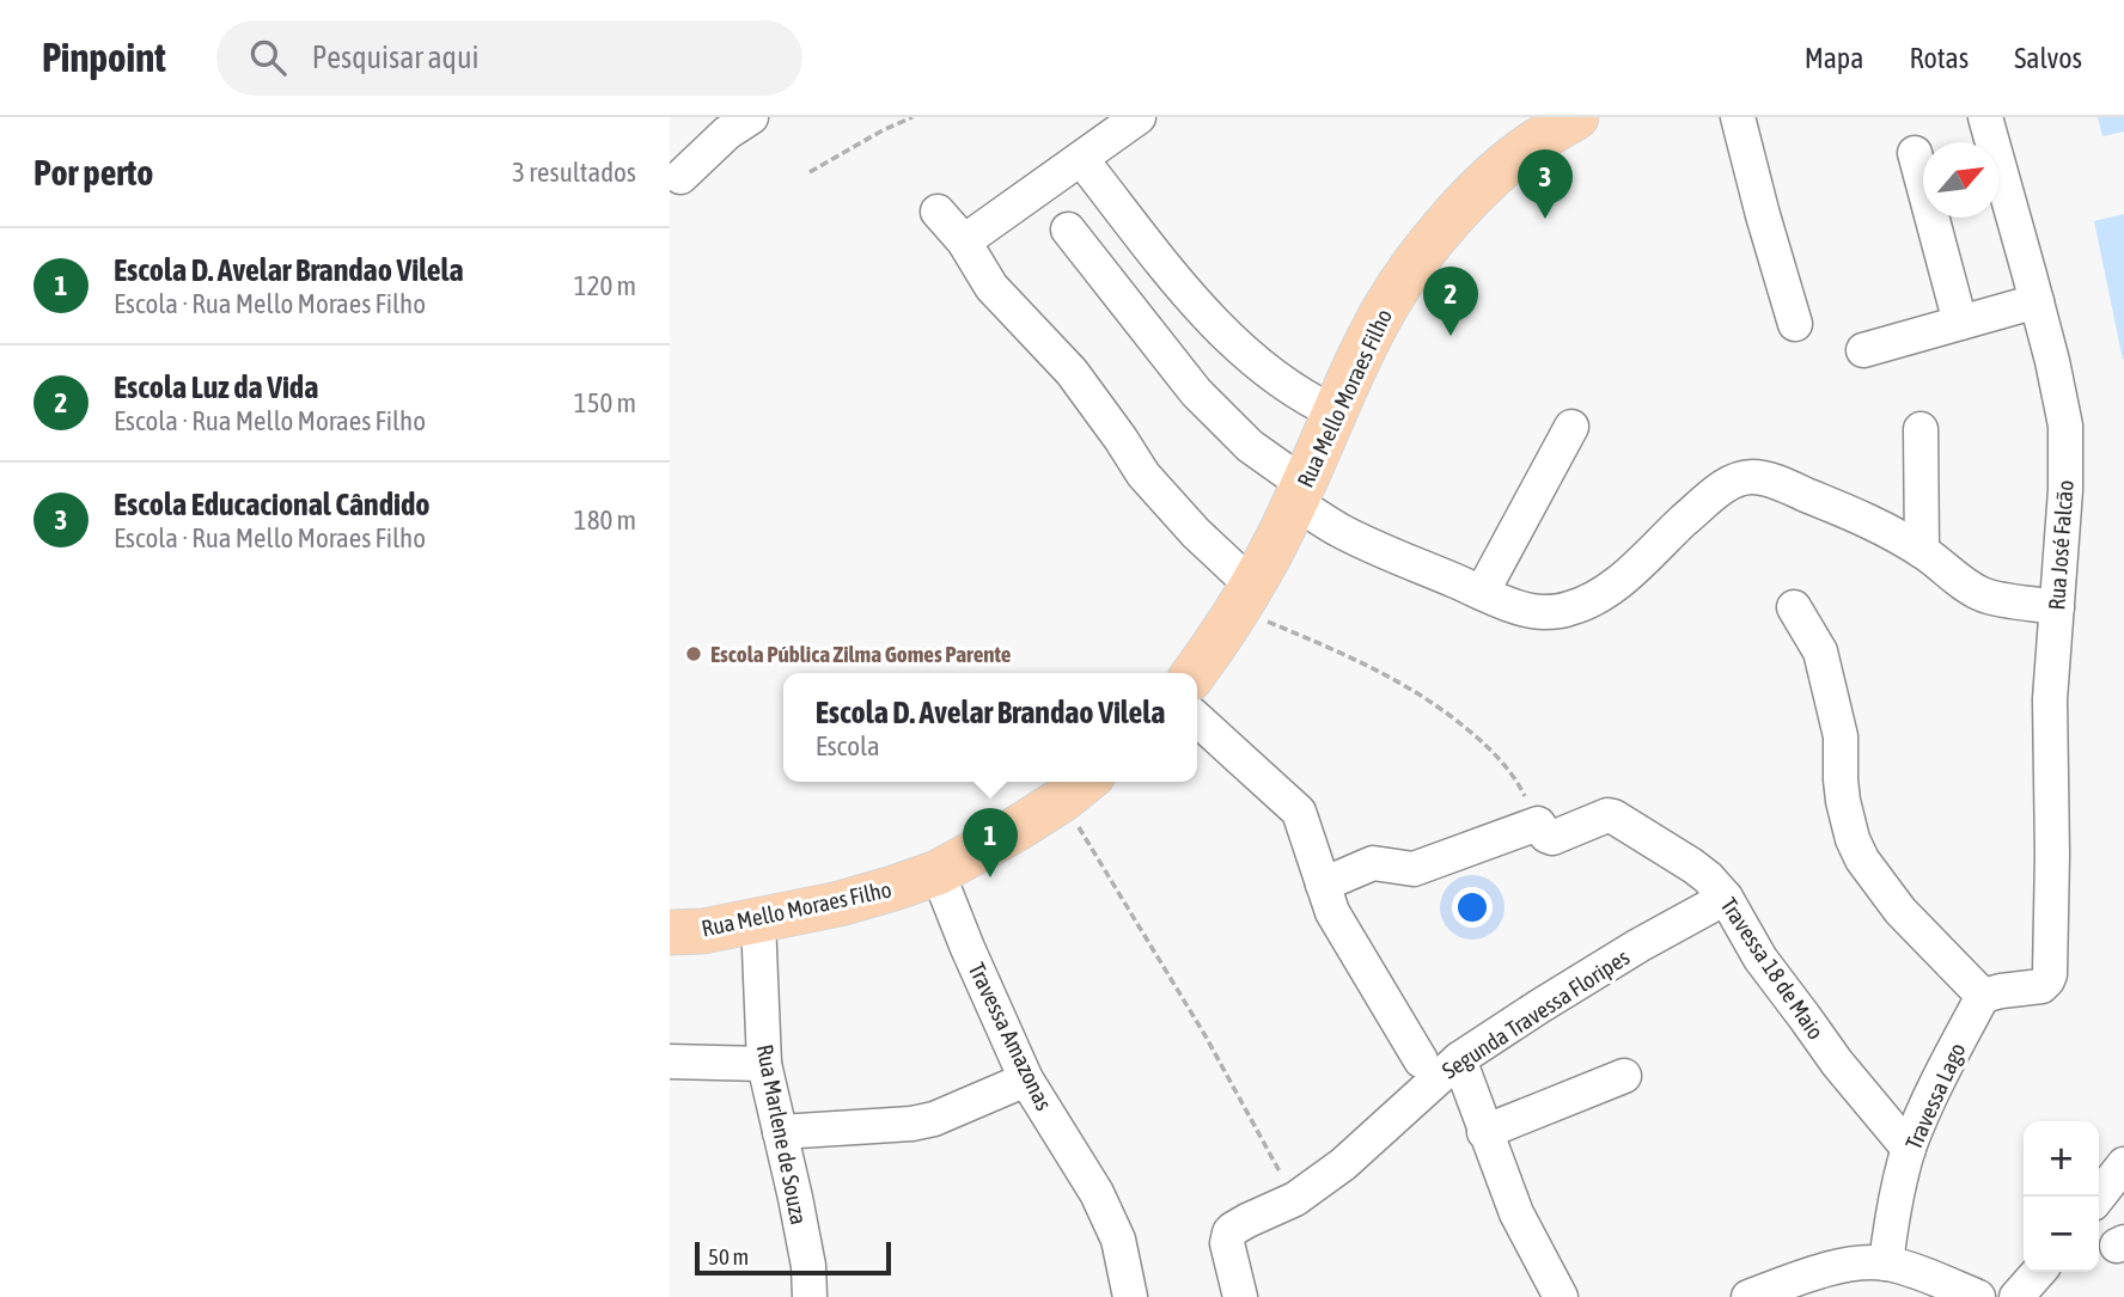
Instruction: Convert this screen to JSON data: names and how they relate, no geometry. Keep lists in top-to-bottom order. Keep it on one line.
{"streets":{"main road":["Rua Mello Moraes Filho"],"street":["Rua José Falcão","Travessa 18 de Maio","Segunda Travessa Floripes","Travessa Amazonas","Travessa Lago","Rua Marlene de Souza"]},"crossings":[["Rua Mello Moraes Filho","Travessa Amazonas"],["Rua Mello Moraes Filho","Rua Marlene de Souza"],["Rua José Falcão","Travessa Lago"],["Travessa 18 de Maio","Segunda Travessa Floripes"],["Travessa 18 de Maio","Travessa Lago"]],"places":["Escola Pública Zilma Gomes Parente"],"scale_bar":"50 m","north":"top right","page":{"header":"Pinpoint","search":"Pesquisar aqui","nav":["Mapa","Rotas","Salvos"],"heading":["Por perto","3 resultados"],"pins":["3","2","1"],"list":[{"mark":"1","name":"Escola D. Avelar Brandao Vilela","note":"Escola · Rua Mello Moraes Filho","value":"120 m"},{"mark":"2","name":"Escola Luz da Vida","note":"Escola · Rua Mello Moraes Filho","value":"150 m"},{"mark":"3","name":"Escola Educacional Cândido","note":"Escola · Rua Mello Moraes Filho","value":"180 m"}],"popup":["Escola D. Avelar Brandao Vilela","Escola"],"map_buttons":["+","−"],"scale":"50 m"}}
